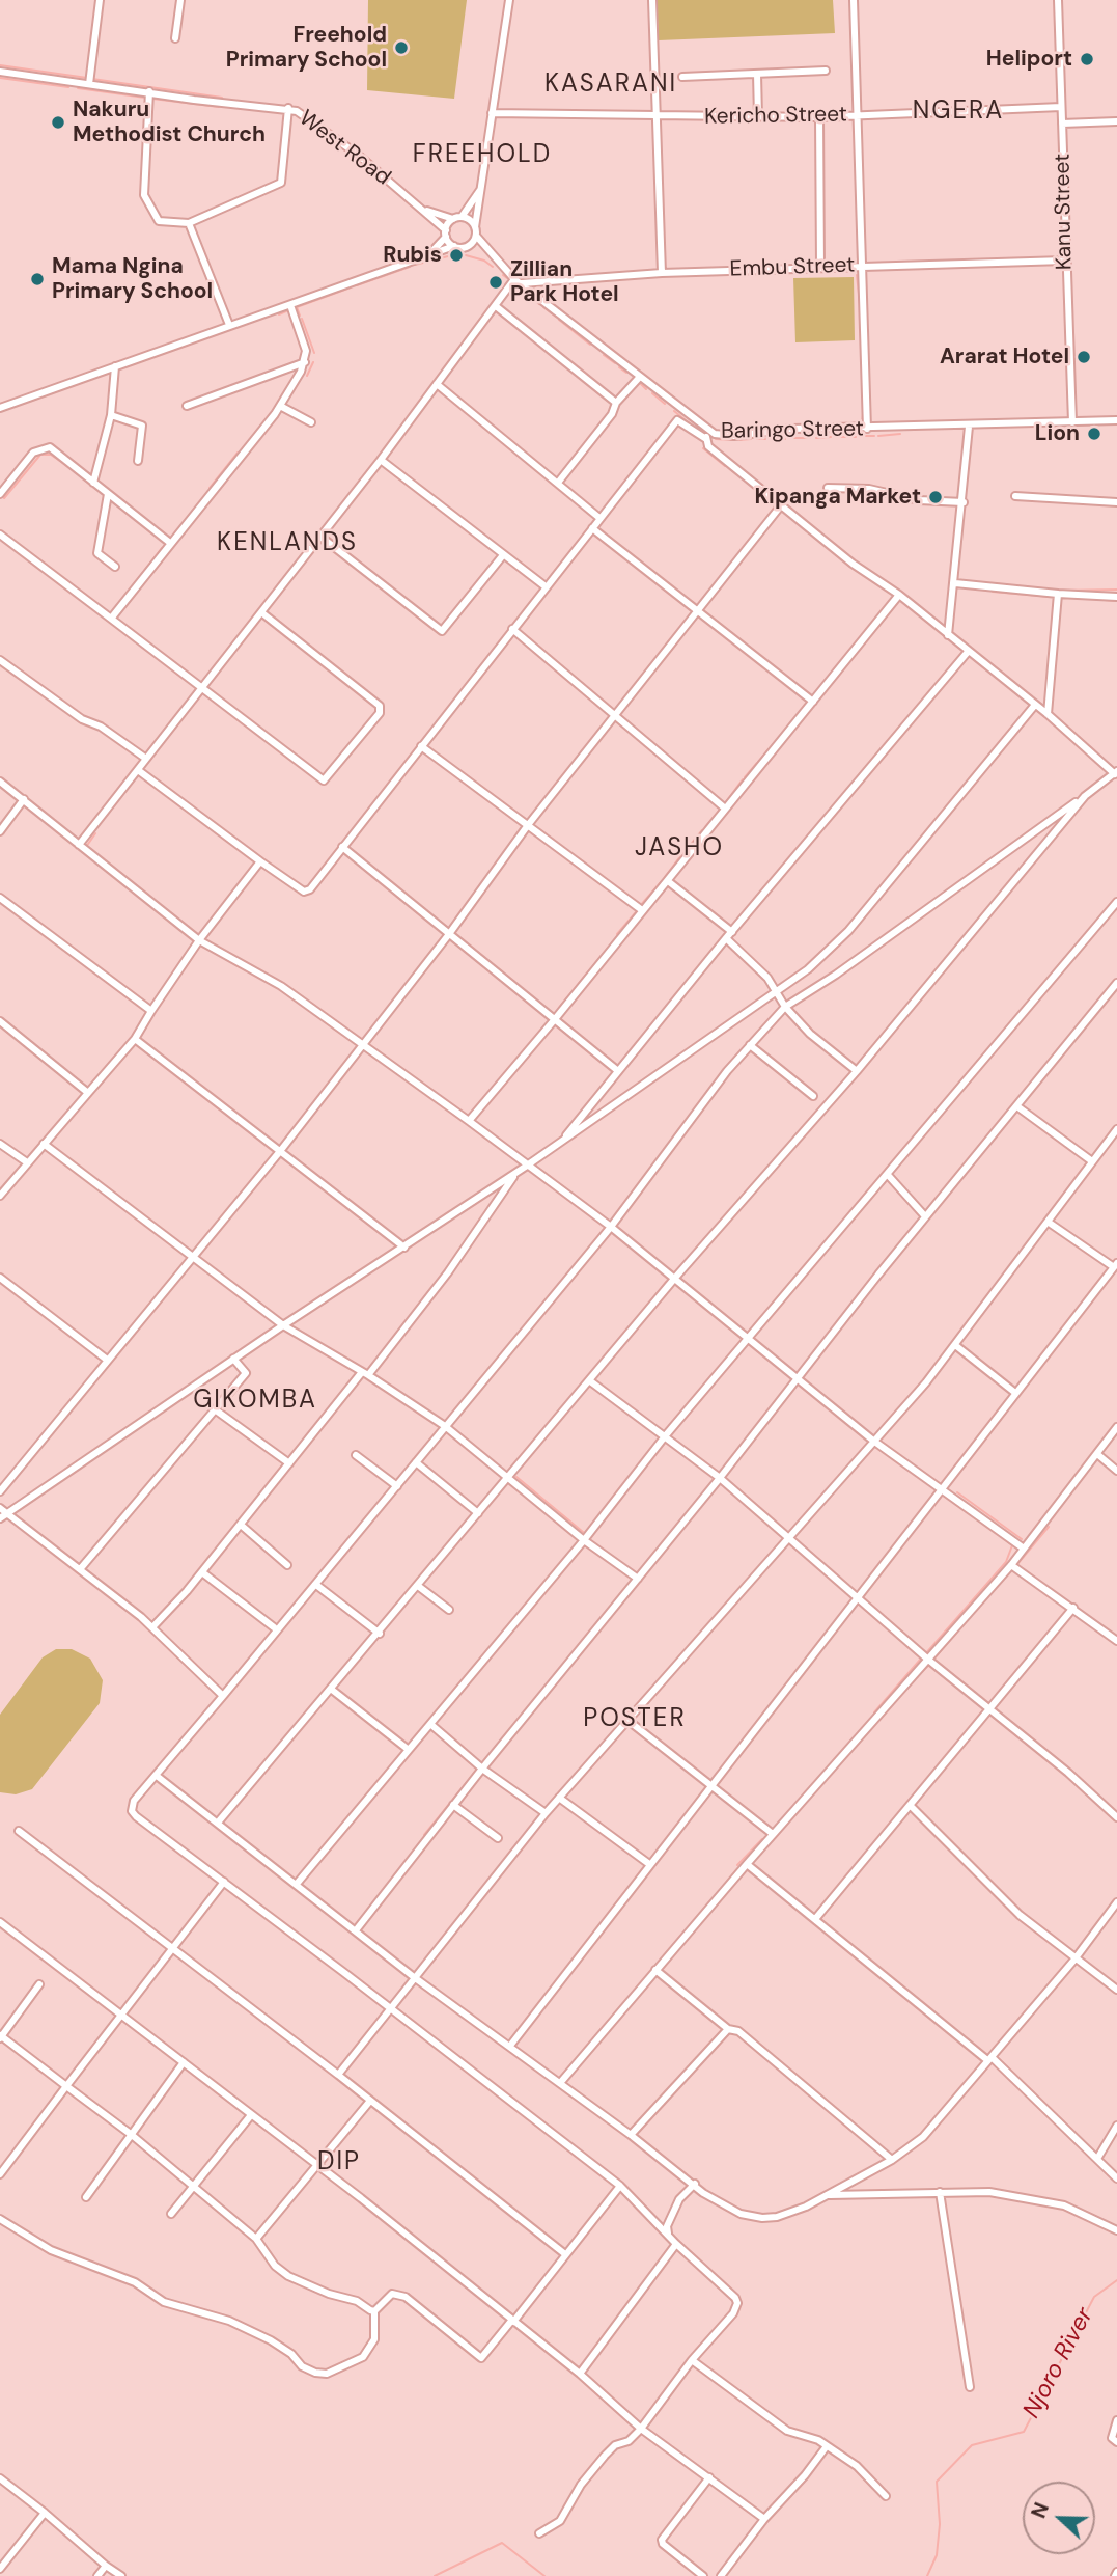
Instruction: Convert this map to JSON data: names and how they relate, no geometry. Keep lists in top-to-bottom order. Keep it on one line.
{"streets":{"street":["Kericho Street","West Road","Kanu Street","Embu Street","Baringo Street"]},"crossings":[["Kericho Street","Kanu Street"],["West Road","Baringo Street"],["Kanu Street","Embu Street"],["Kanu Street","Baringo Street"],["Embu Street","Baringo Street"]],"districts":["KASARANI","NGERA","FREEHOLD","KENLANDS","JASHO","GIKOMBA","POSTER","DIP"],"water":["Njoro River"],"places":["Freehold Primary School","Heliport","Nakuru Methodist Church","Rubis","Mama Ngina Primary School","Zillian Park Hotel","Ararat Hotel","Lion","Kipanga Market"],"north":"left"}
